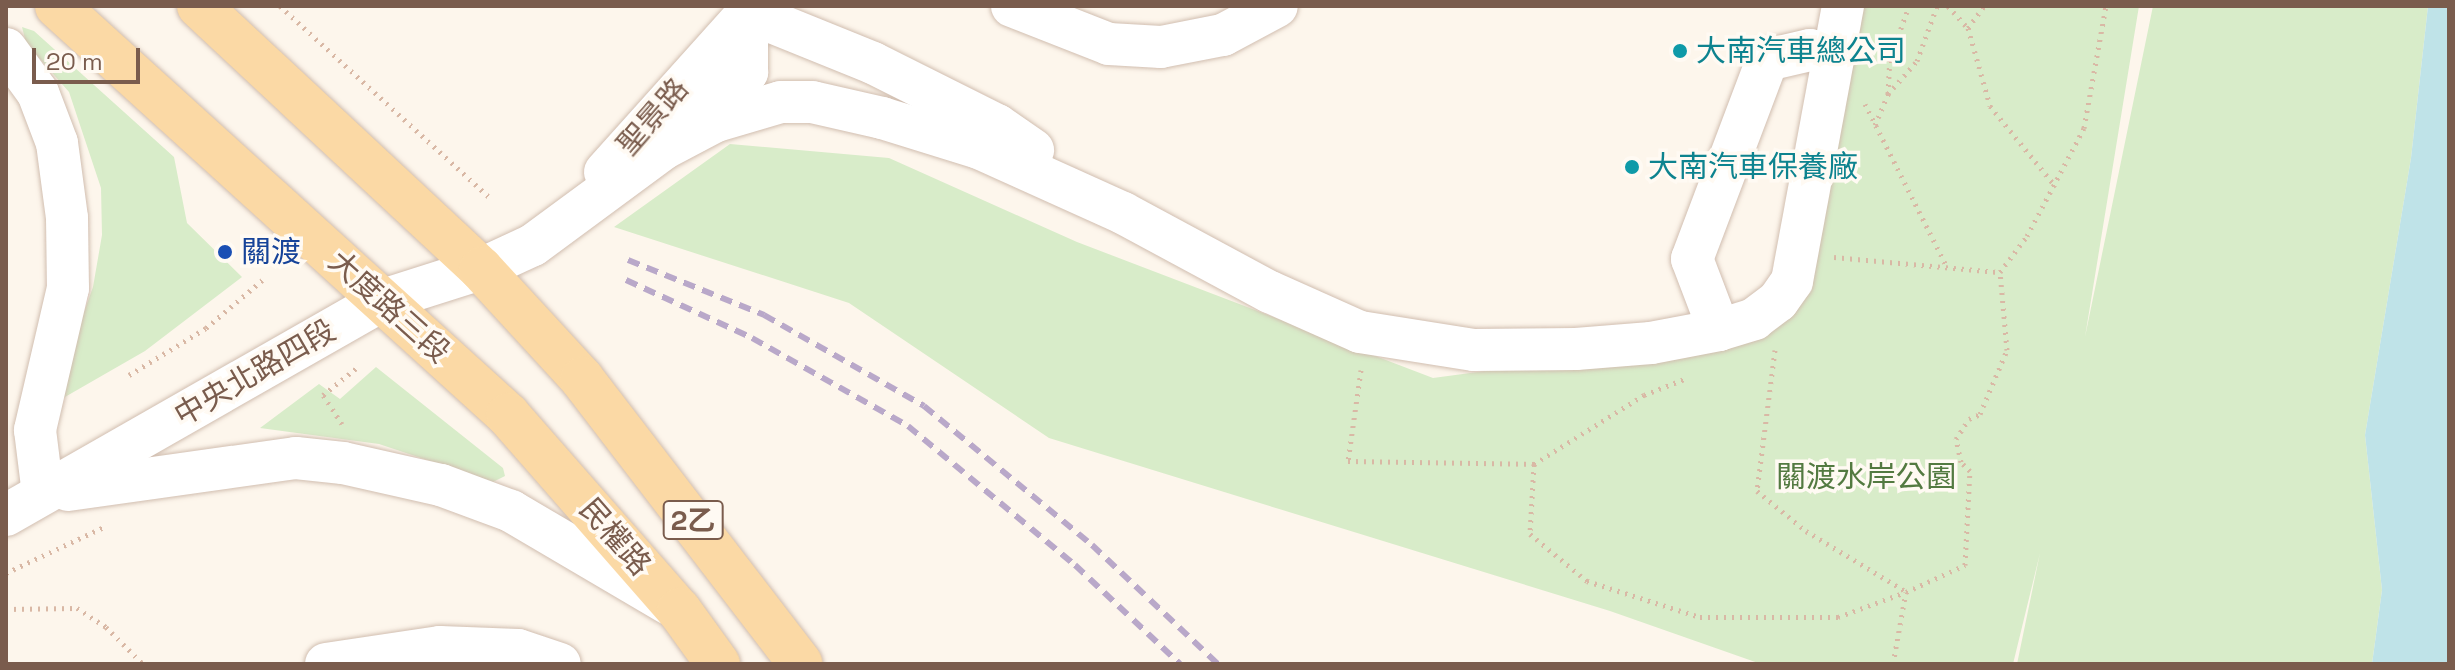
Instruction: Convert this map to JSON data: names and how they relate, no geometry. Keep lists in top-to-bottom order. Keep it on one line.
{"streets":{"main road":["大度路三段","2乙","民權路"],"street":["聖景路","中央北路四段"]},"crossings":[["聖景路","中央北路四段"],["大度路三段","中央北路四段"],["大度路三段","民權路"],["中央北路四段","2乙"]],"parks":["關渡水岸公園"],"places":["大南汽車總公司","大南汽車保養廠","關渡"],"scale_bar":"20 m"}
